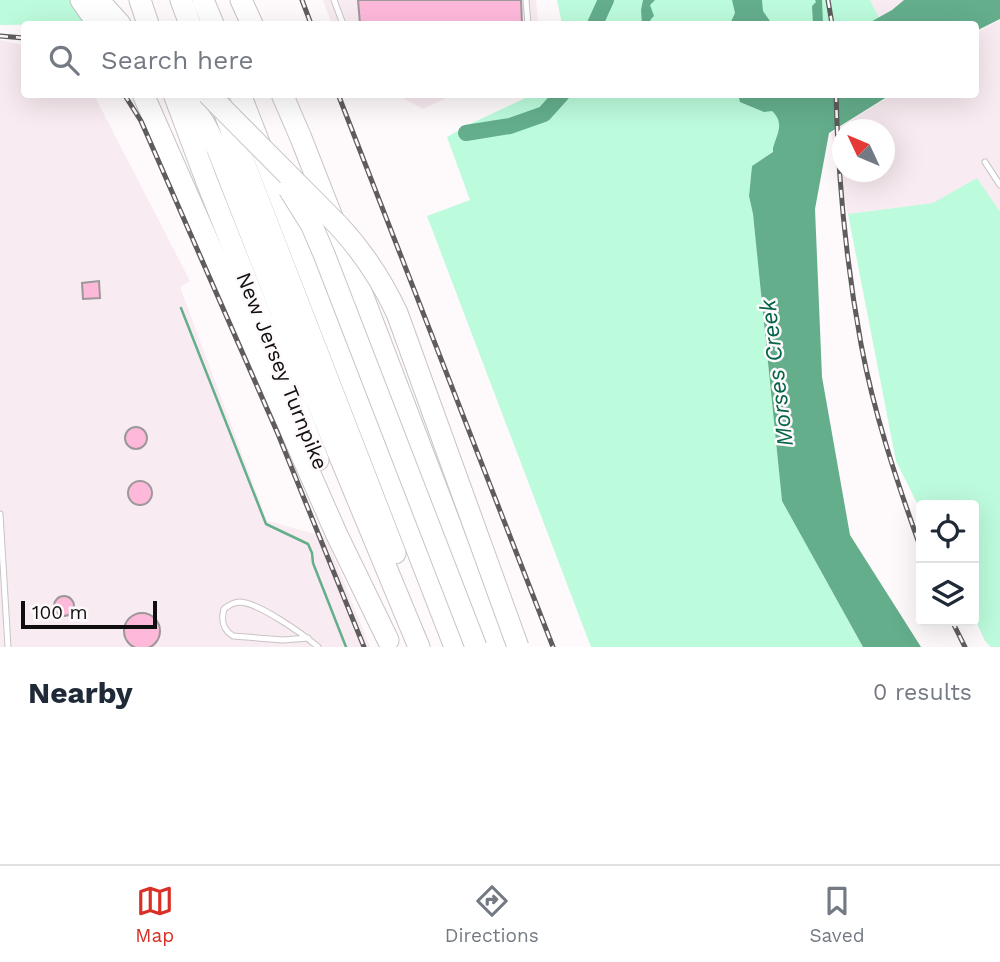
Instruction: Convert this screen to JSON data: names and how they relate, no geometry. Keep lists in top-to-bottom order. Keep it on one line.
{"streets":{"highway":["New Jersey Turnpike"]},"water":["Morses Creek"],"scale_bar":"100 m","north":"top left","page":{"search":"Search here","scale":"100 m","heading":["Nearby","0 results"],"nav":["Map","Directions","Saved"]}}
